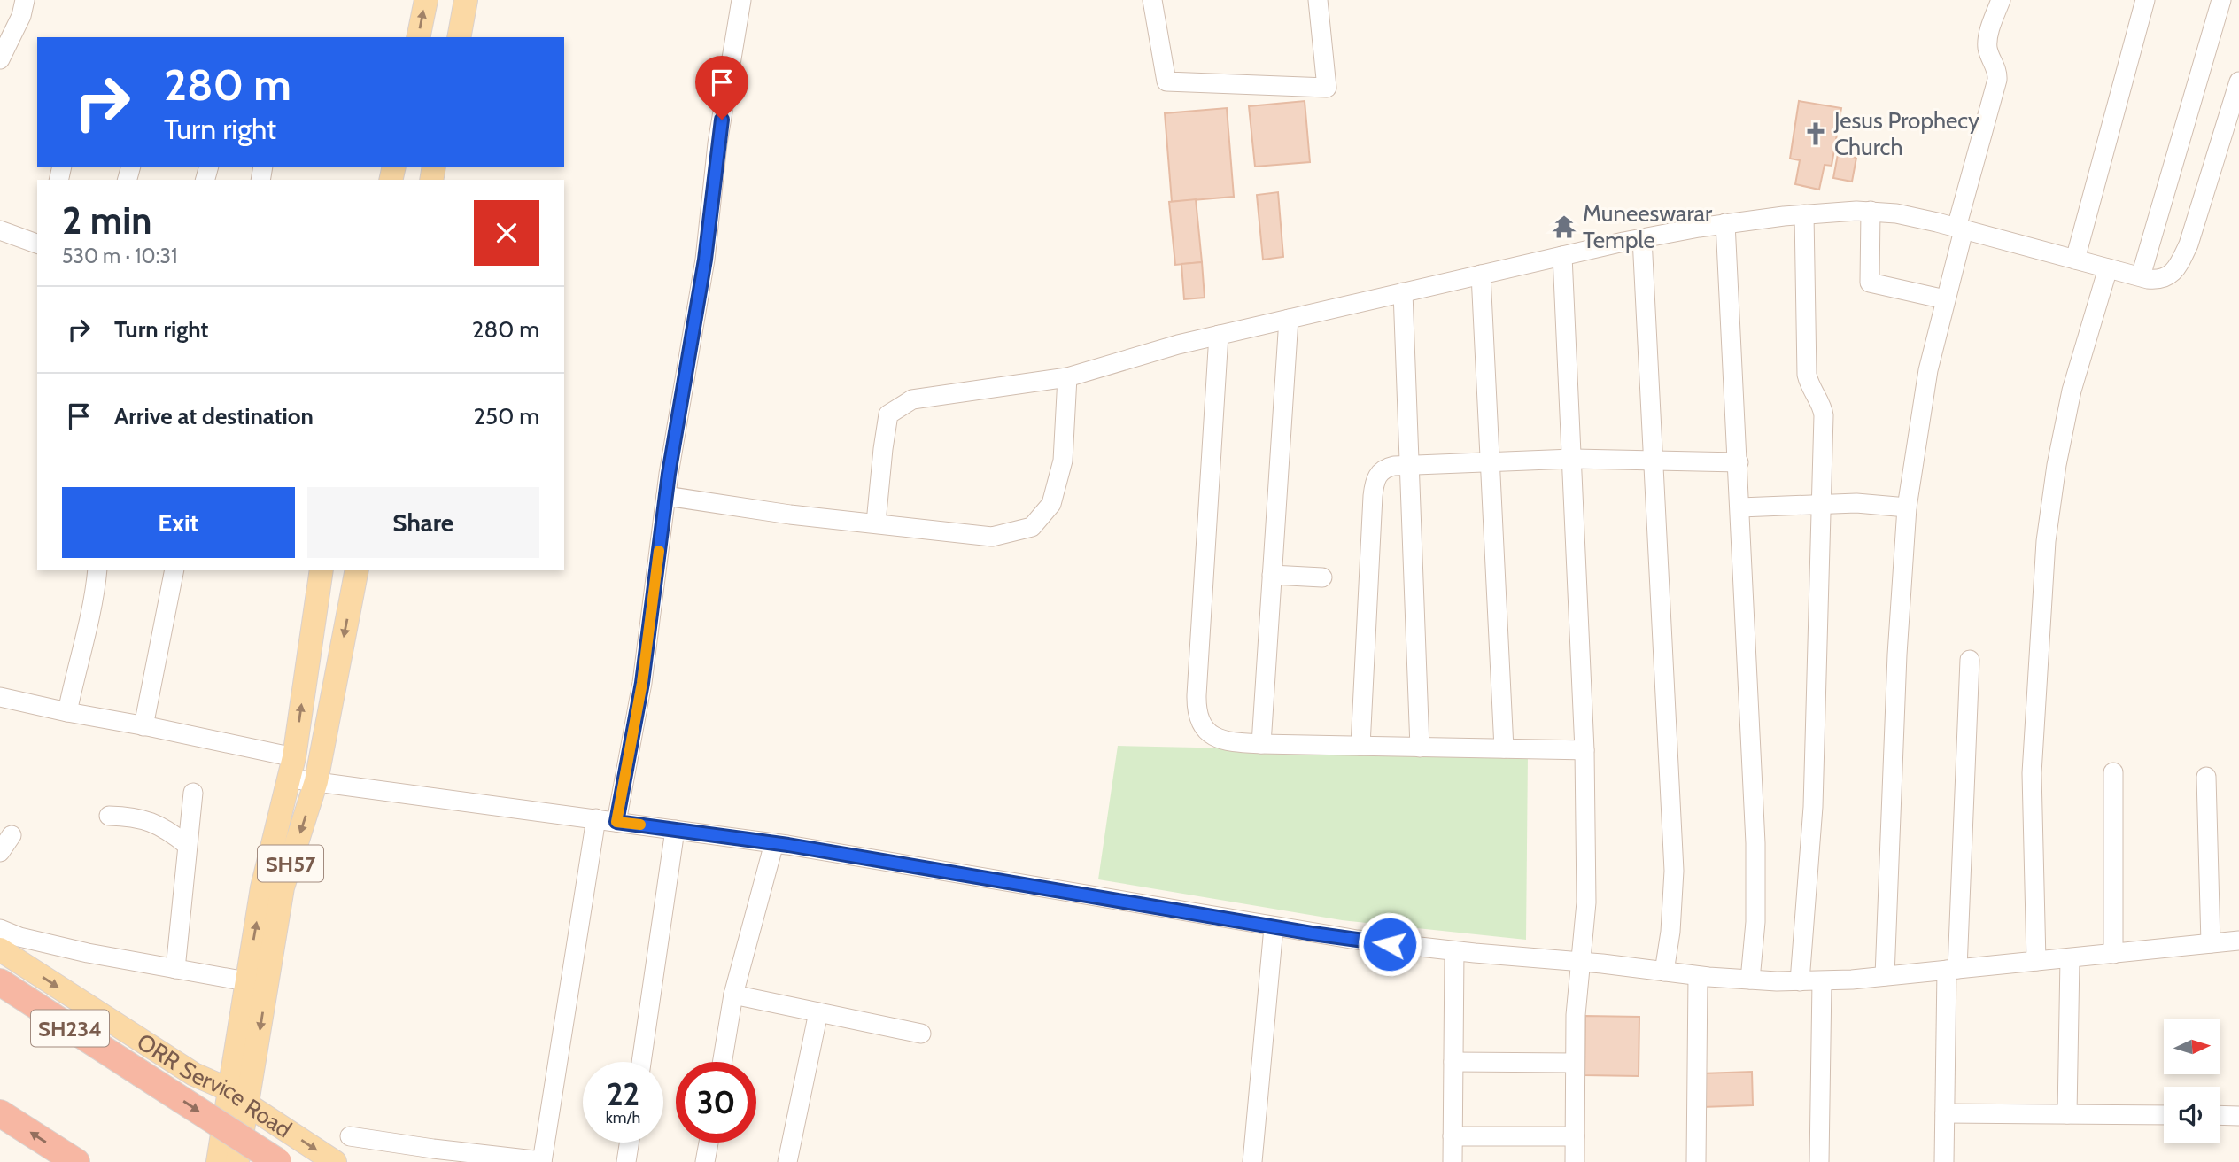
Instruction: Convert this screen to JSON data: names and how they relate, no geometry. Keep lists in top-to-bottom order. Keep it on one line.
{"streets":{"highway":["SH234"],"main road":["SH57","ORR Service Road"]},"crossings":[["SH57","ORR Service Road"]],"one_way":["ORR Service Road"],"places":{"church":["Jesus Prophecy Church"],"temple":["Muneeswarar Temple"]},"north":"right","page":{"turn":["280 m","Turn right"],"heading":["2 min","530 m · 10:31"],"list":[{"name":"Turn right","value":"280 m"},{"name":"Arrive at destination","value":"250 m"}],"buttons":["Exit","Share"],"speed":"22 km/h","limit":"30"}}
